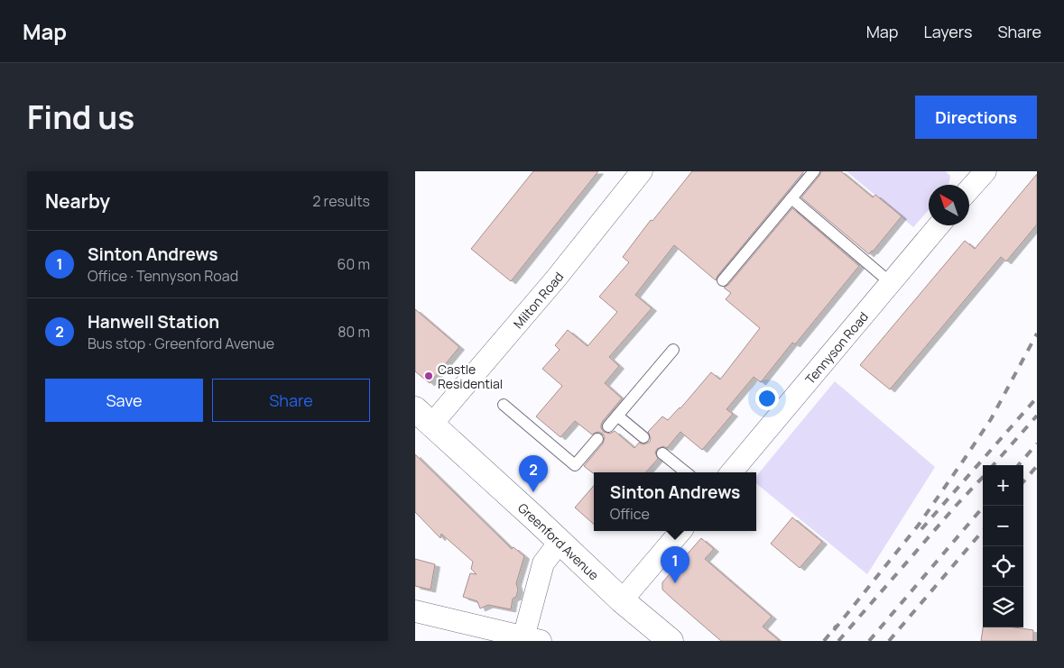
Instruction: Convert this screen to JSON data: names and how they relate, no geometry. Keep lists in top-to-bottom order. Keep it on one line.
{"streets":{"street":["Milton Road","Tennyson Road","Greenford Avenue"]},"crossings":[["Milton Road","Greenford Avenue"]],"places":["Castle Residential"],"north":"top left","page":{"header":"Map","nav":["Map","Layers","Share"],"title":"Find us","buttons":["Directions",["Save","Share"]],"heading":["Nearby","2 results"],"list":[{"mark":"1","name":"Sinton Andrews","note":"Office · Tennyson Road","value":"60 m"},{"mark":"2","name":"Hanwell Station","note":"Bus stop · Greenford Avenue","value":"80 m"}],"pins":["2","1"],"map_buttons":["+","−"],"popup":["Sinton Andrews","Office"]}}
